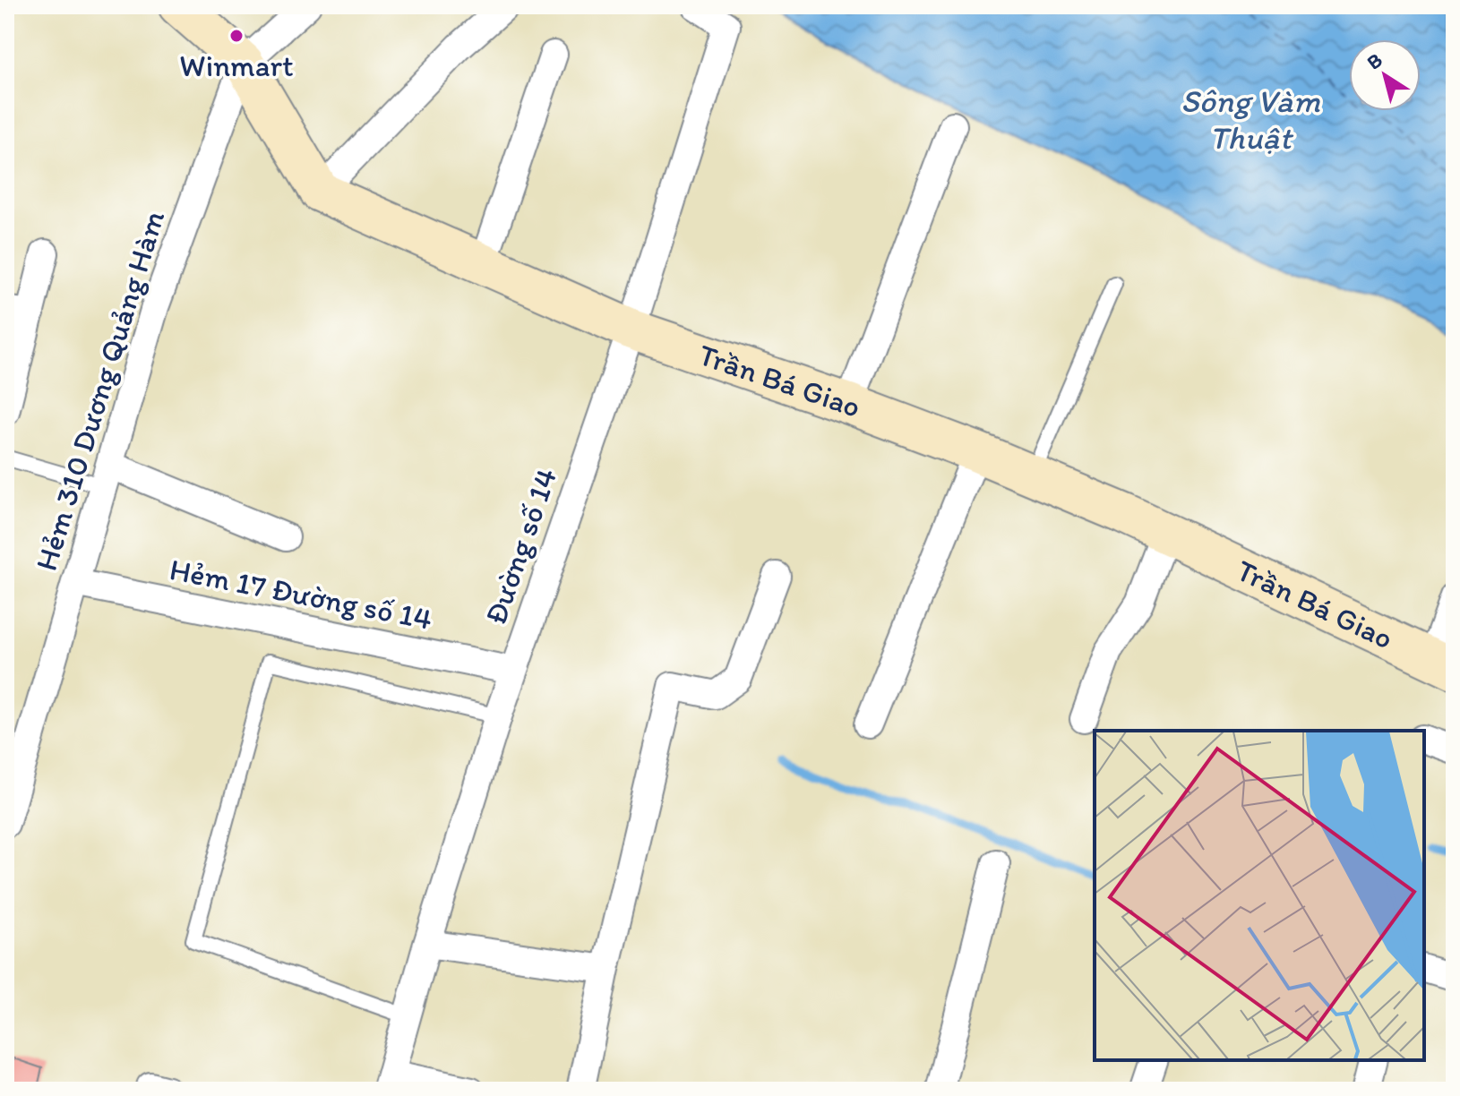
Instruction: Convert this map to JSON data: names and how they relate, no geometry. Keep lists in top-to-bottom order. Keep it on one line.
{"streets":{"street":["Trần Bá Giao","Hẻm 310 Dương Quảng Hàm","Đường số 14","Hẻm 17 Đường số 14"]},"crossings":[["Trần Bá Giao","Đường số 14"],["Hẻm 310 Dương Quảng Hàm","Hẻm 17 Đường số 14"],["Đường số 14","Hẻm 17 Đường số 14"]],"water":["Sông Vàm Thuật"],"places":["Winmart"],"north":"top left"}
